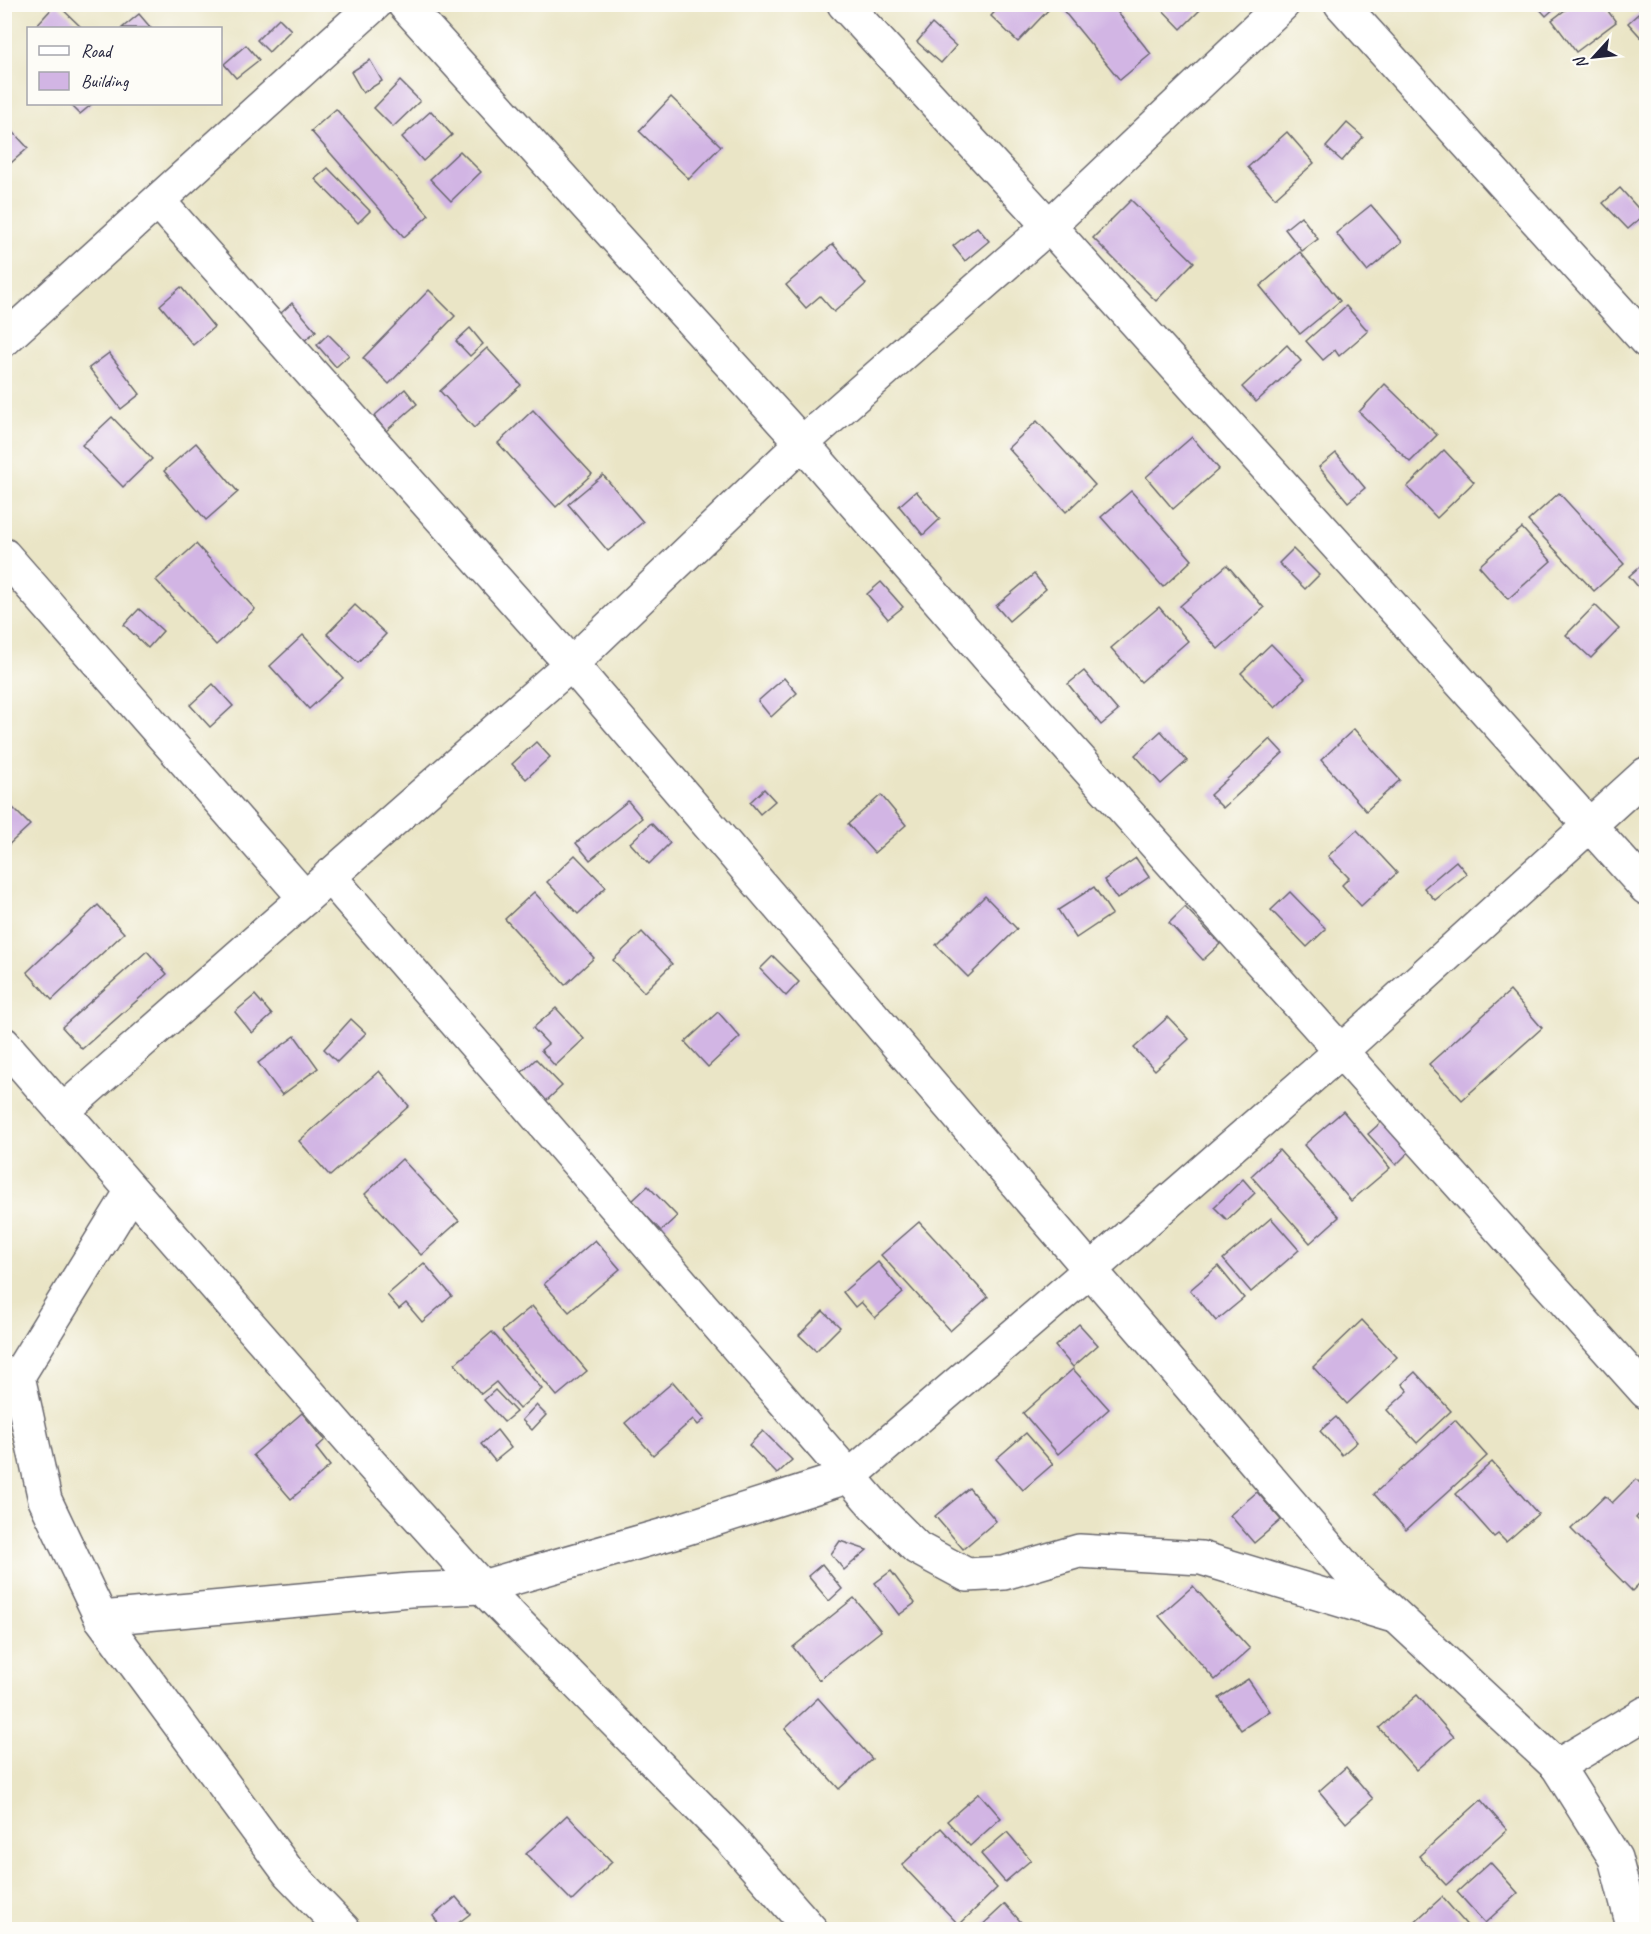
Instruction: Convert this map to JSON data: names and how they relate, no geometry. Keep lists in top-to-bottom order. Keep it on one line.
{"legend":["Road","Building"],"north":"bottom left"}
